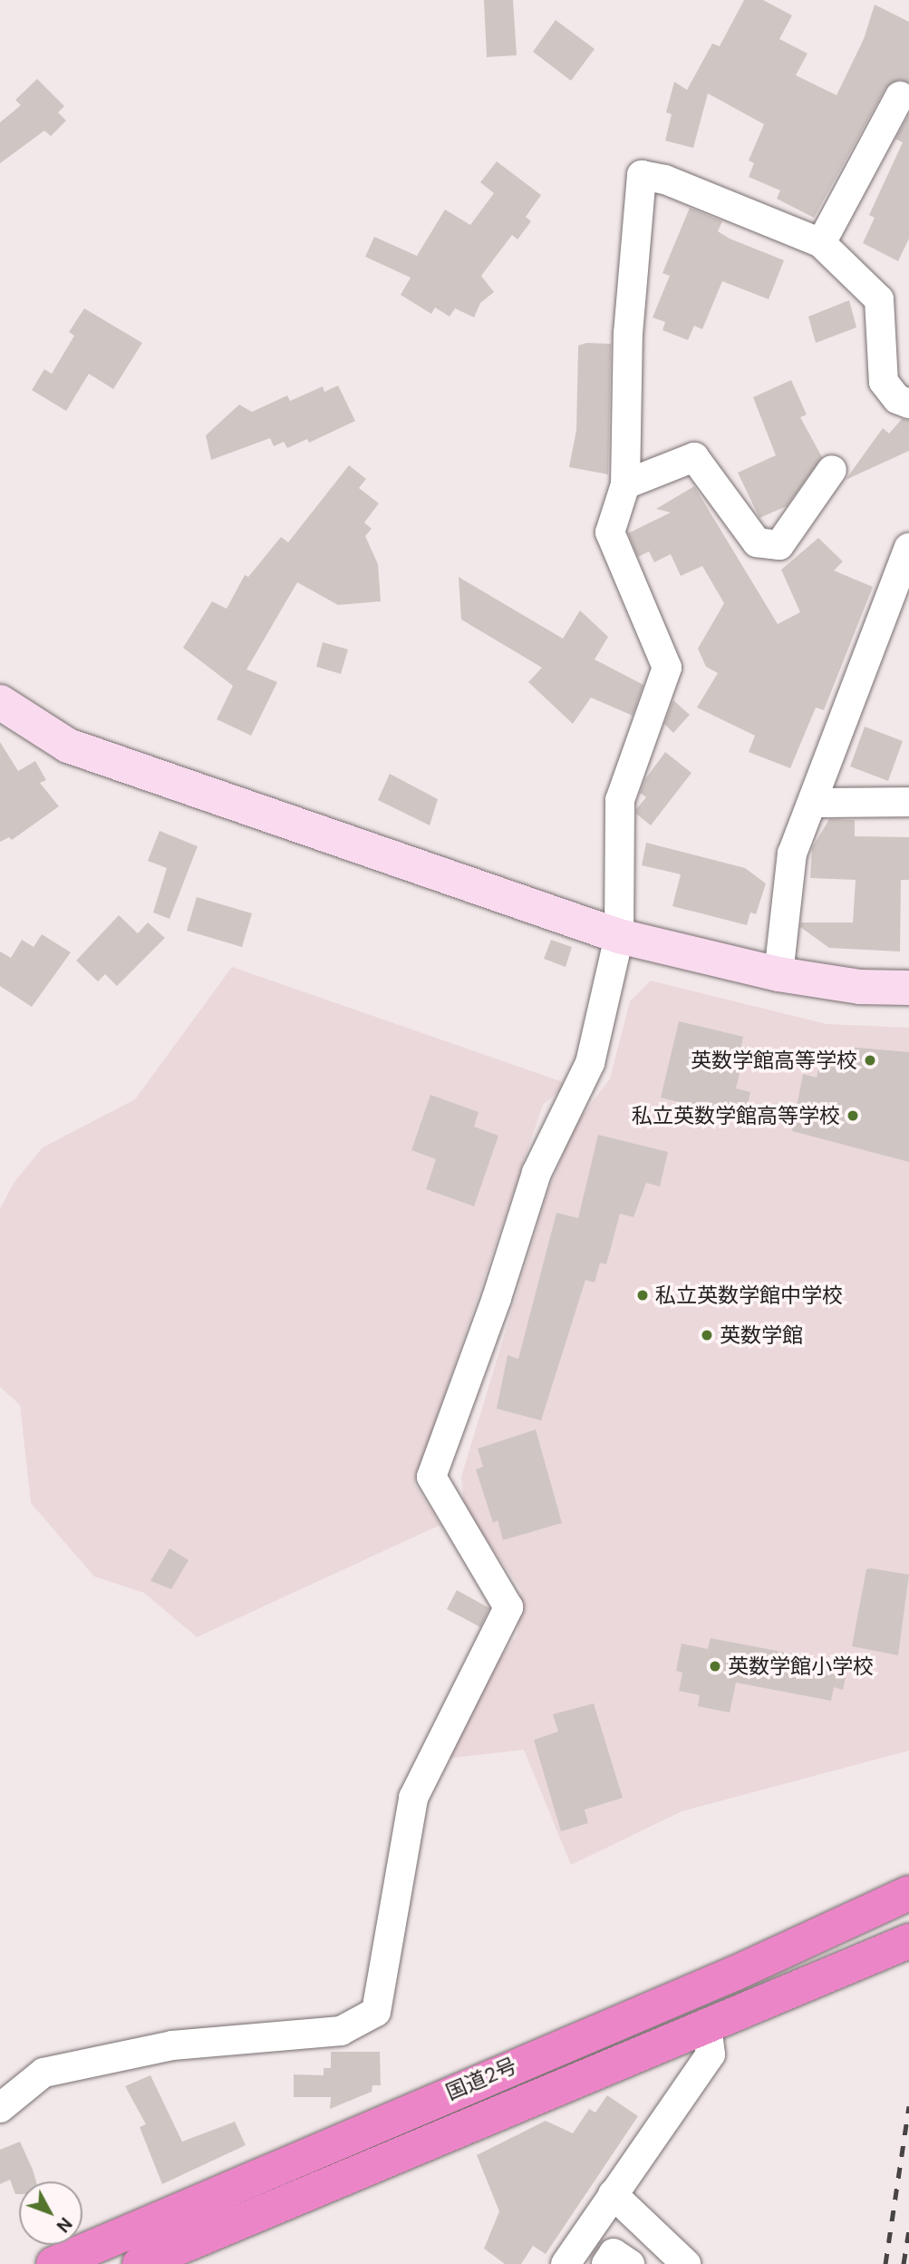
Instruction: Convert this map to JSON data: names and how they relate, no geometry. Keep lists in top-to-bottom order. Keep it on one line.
{"streets":{"highway":["国道2号"]},"places":["英数学館高等学校","私立英数学館高等学校","私立英数学館中学校","英数学館","英数学館小学校"],"north":"bottom right"}
